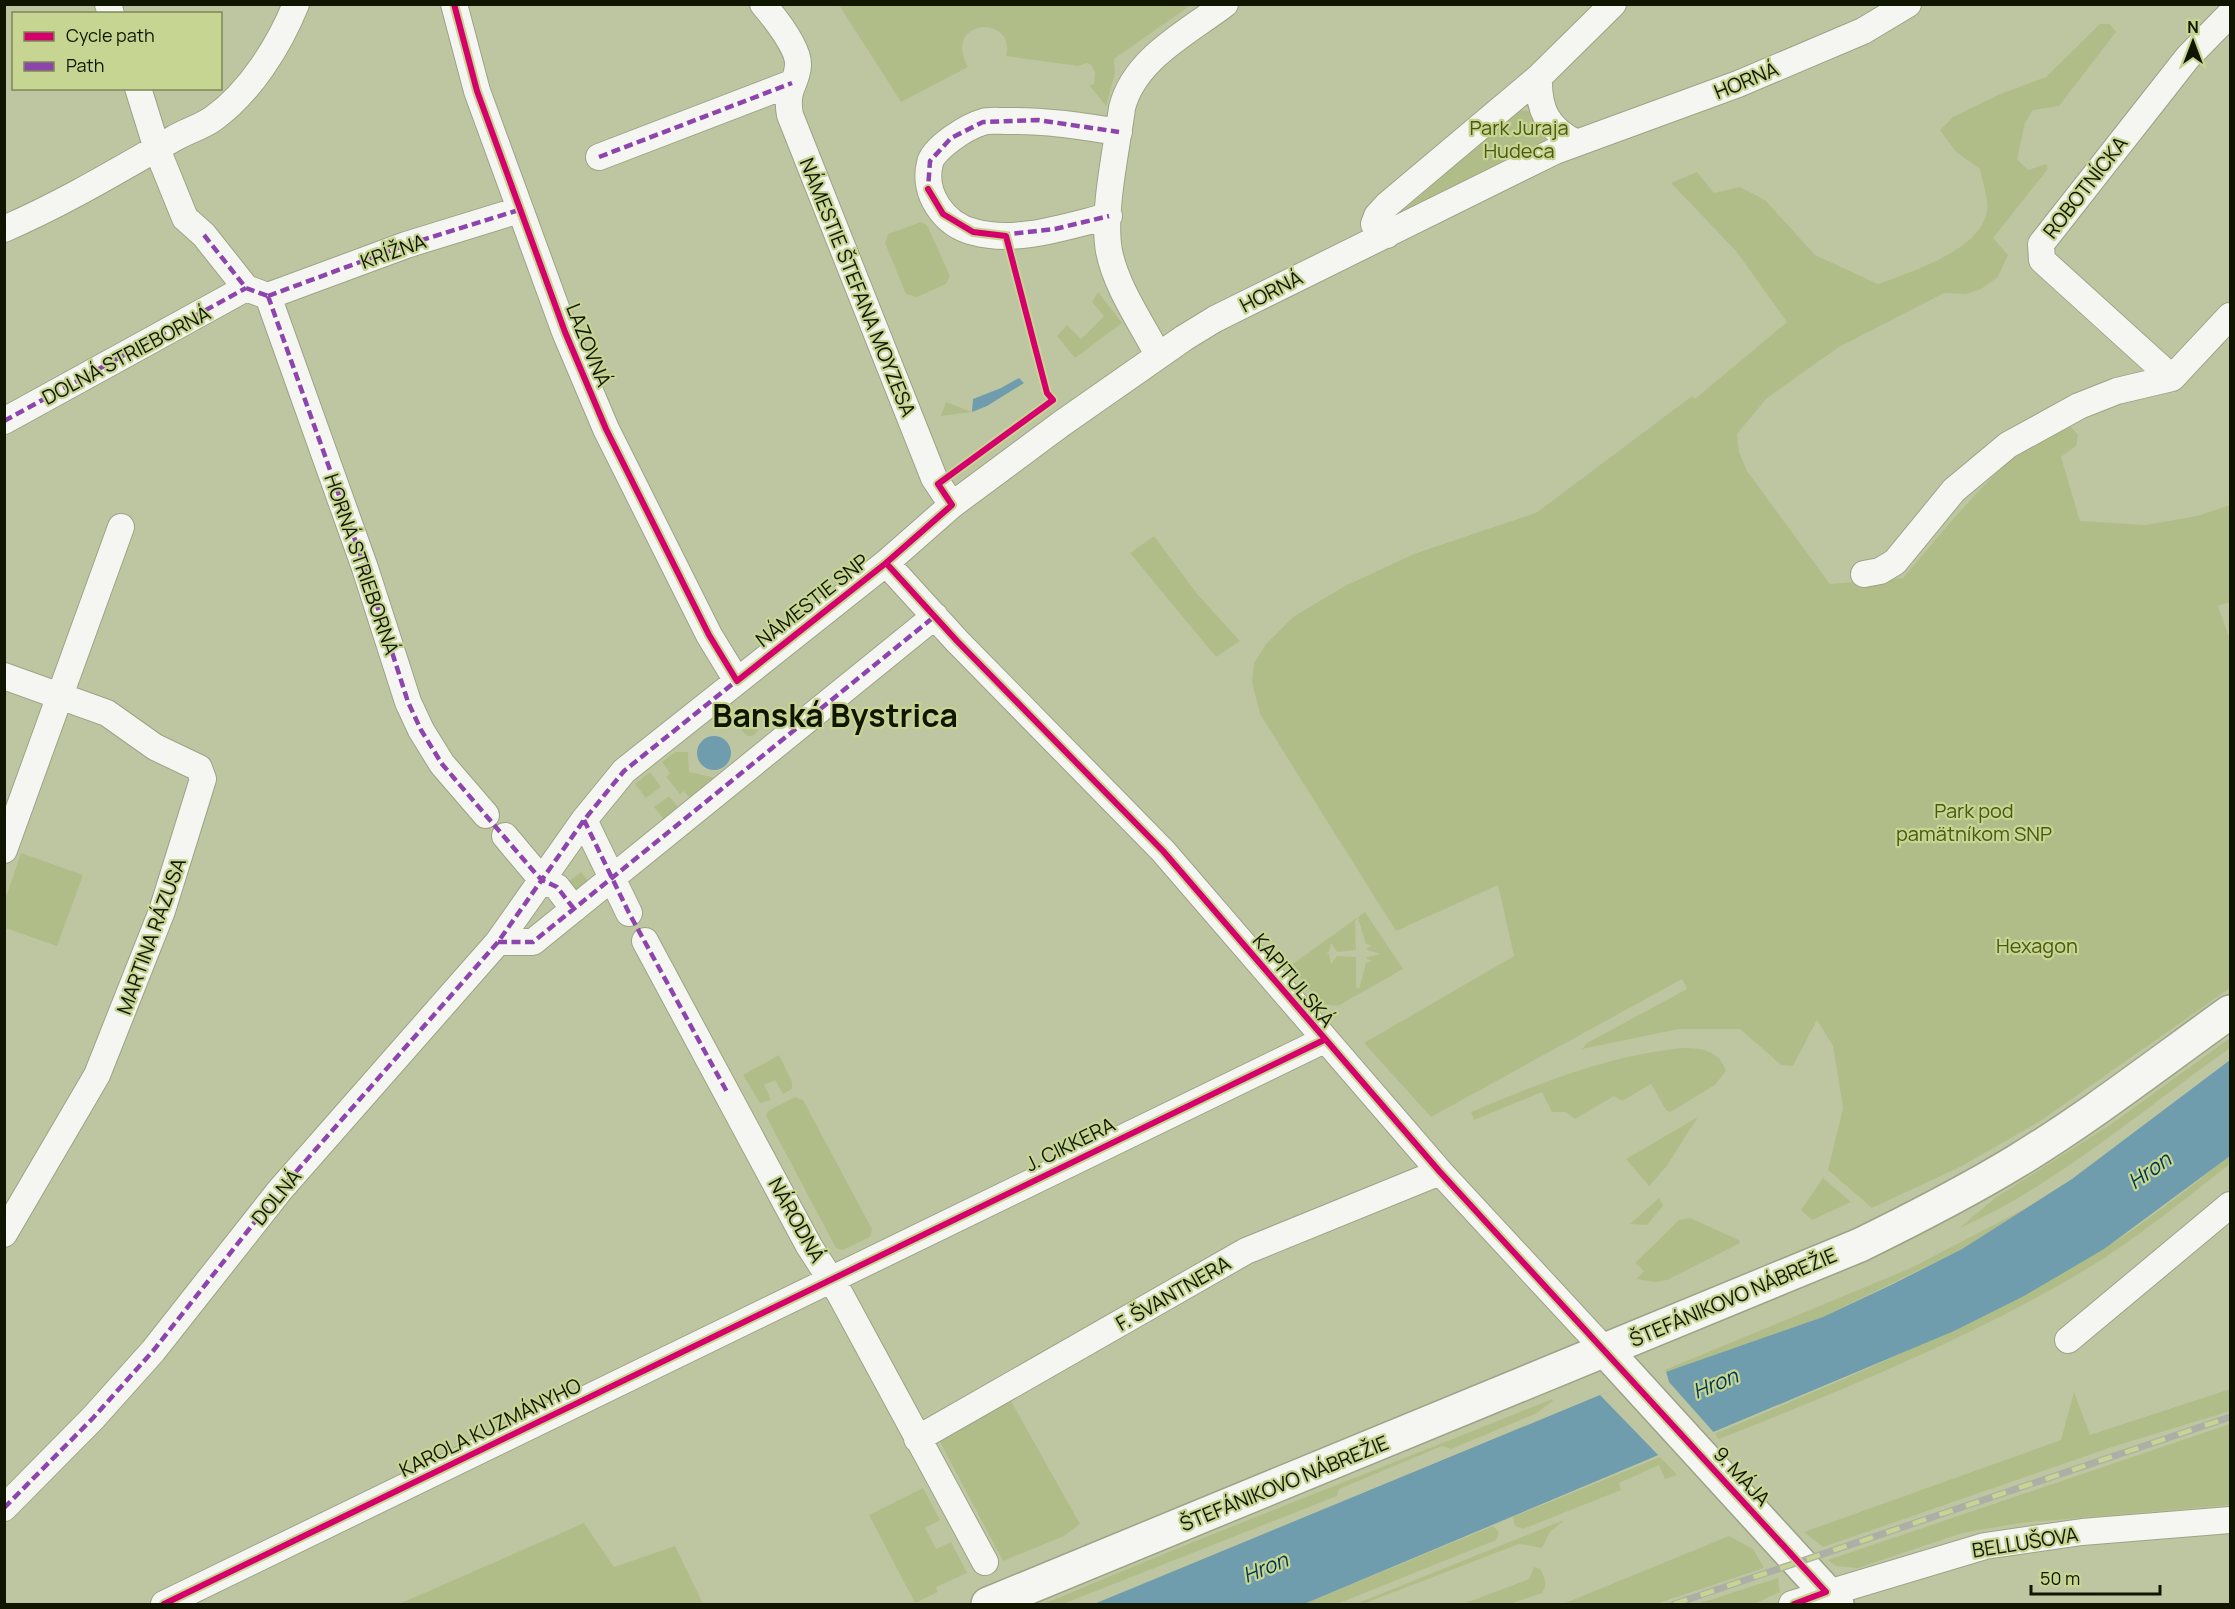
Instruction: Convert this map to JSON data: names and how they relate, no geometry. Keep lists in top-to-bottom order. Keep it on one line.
{"streets":{"main road":["ŠTEFÁNIKOVO NÁBREŽIE","9. MÁJA"],"street":["HORNÁ","ROBOTNÍCKA","KRÍŽNA","NÁMESTIE ŠTEFANA MOYZESA","LAZOVNÁ","DOLNÁ STRIEBORNÁ","HORNÁ STRIEBORNÁ","NÁMESTIE SNP","MARTINA RÁZUSA","KAPITULSKÁ","J. CIKKERA","DOLNÁ","NÁRODNÁ","F. ŠVANTNERA","KAROLA KUZMÁNYHO","BELLUŠOVA"]},"crossings":[["KRÍŽNA","LAZOVNÁ"],["KRÍŽNA","DOLNÁ STRIEBORNÁ"],["KRÍŽNA","HORNÁ STRIEBORNÁ"],["LAZOVNÁ","NÁMESTIE SNP"],["DOLNÁ STRIEBORNÁ","HORNÁ STRIEBORNÁ"],["NÁMESTIE SNP","KAPITULSKÁ"],["NÁMESTIE SNP","DOLNÁ"],["KAPITULSKÁ","J. CIKKERA"],["KAPITULSKÁ","F. ŠVANTNERA"],["KAPITULSKÁ","ŠTEFÁNIKOVO NÁBREŽIE"],["KAPITULSKÁ","9. MÁJA"],["J. CIKKERA","NÁRODNÁ"],["J. CIKKERA","KAROLA KUZMÁNYHO"],["NÁRODNÁ","F. ŠVANTNERA"],["NÁRODNÁ","KAROLA KUZMÁNYHO"],["ŠTEFÁNIKOVO NÁBREŽIE","9. MÁJA"],["9. MÁJA","BELLUŠOVA"]],"districts":["Banská Bystrica"],"water":["Hron"],"parks":["Park Juraja Hudeca","Park pod pamätníkom SNP","Hexagon"],"legend":["Cycle path","Path"],"scale_bar":"50 m","north":"top"}
